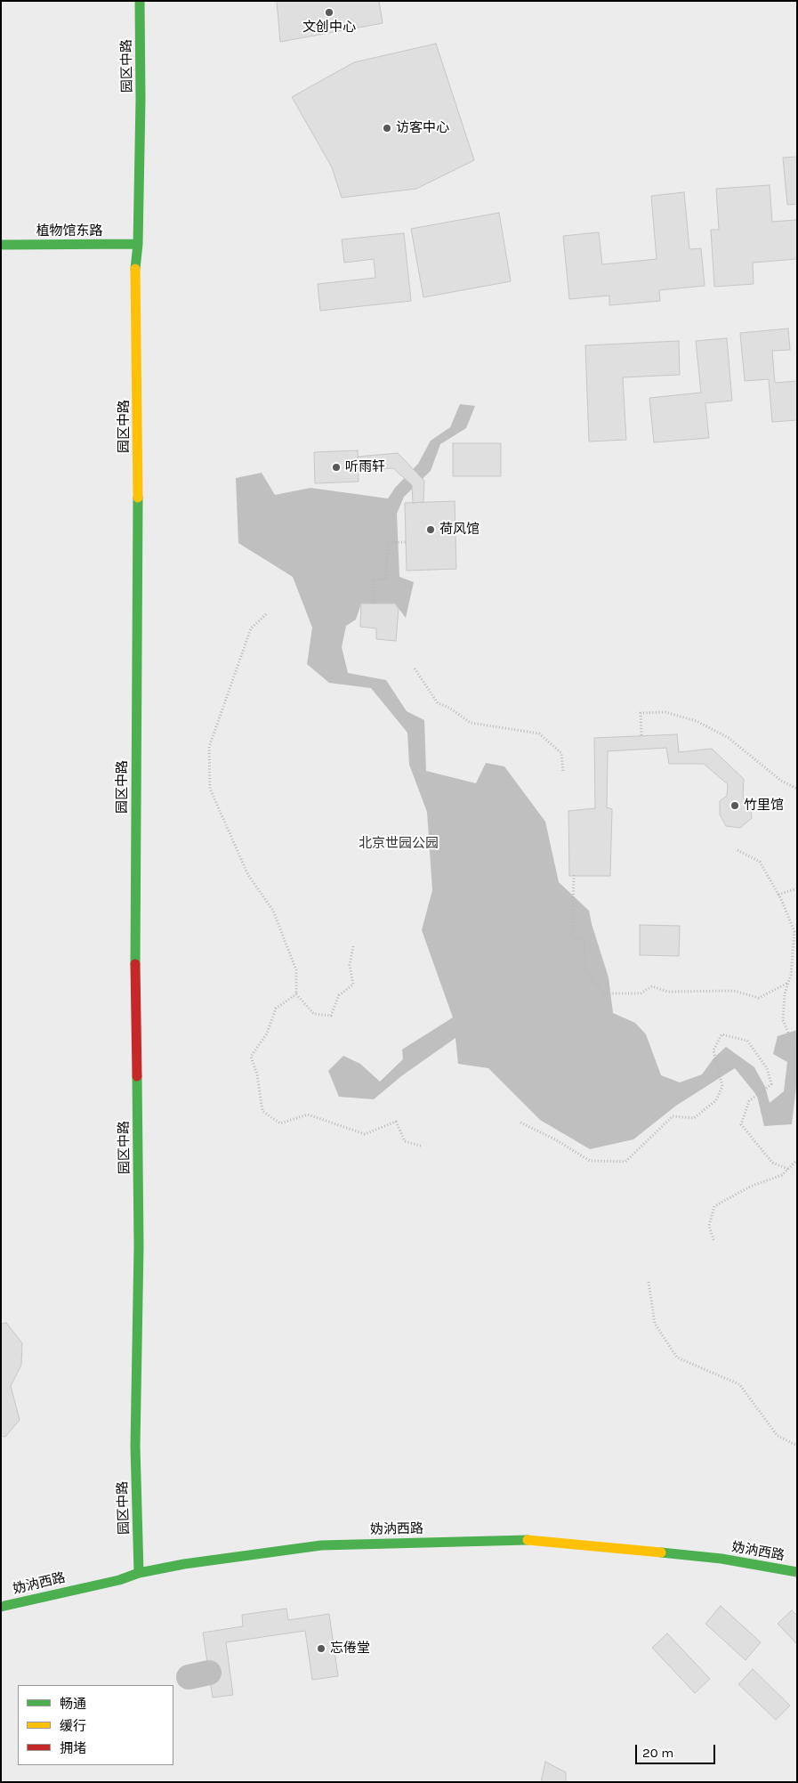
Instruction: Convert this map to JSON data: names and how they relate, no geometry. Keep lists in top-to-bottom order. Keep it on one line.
{"streets":{"street":["园区中路","植物馆东路","妫汭西路"]},"crossings":[["园区中路","植物馆东路"],["园区中路","妫汭西路"]],"parks":["北京世园公园"],"places":["文创中心","访客中心","听雨轩","荷风馆","竹里馆","忘倦堂"],"legend":["畅通","缓行","拥堵"],"scale_bar":"20 m"}
